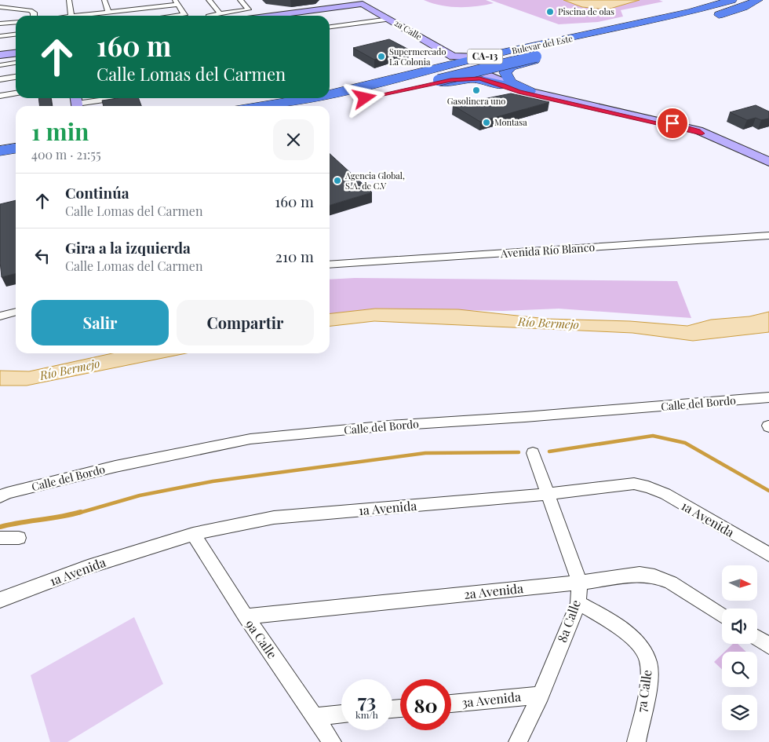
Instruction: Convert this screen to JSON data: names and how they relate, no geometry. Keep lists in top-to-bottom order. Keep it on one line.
{"streets":{"highway":["Bulevar del Este","CA-13"],"street":["2a Calle","Avenida Río Blanco","Calle del Bordo","1a Avenida","2a Avenida","8a Calle","9a Calle","7a Calle","3a Avenida"]},"crossings":[["2a Calle","Bulevar del Este"],["1a Avenida","8a Calle"],["1a Avenida","9a Calle"],["2a Avenida","8a Calle"],["2a Avenida","9a Calle"],["8a Calle","7a Calle"],["8a Calle","3a Avenida"]],"water":["Río Bermejo"],"places":["Piscina de olas","Supermercado La Colonia","Gasolinera uno","Montasa","Agencia Global, S.A. de C.V"],"north":"right","page":{"turn":["160 m","Calle Lomas del Carmen"],"heading":["1 min","400 m · 21:55"],"list":[{"name":"Continúa","note":"Calle Lomas del Carmen","value":"160 m"},{"name":"Gira a la izquierda","note":"Calle Lomas del Carmen","value":"210 m"}],"buttons":["Salir","Compartir"],"speed":"73 km/h","limit":"80"}}
